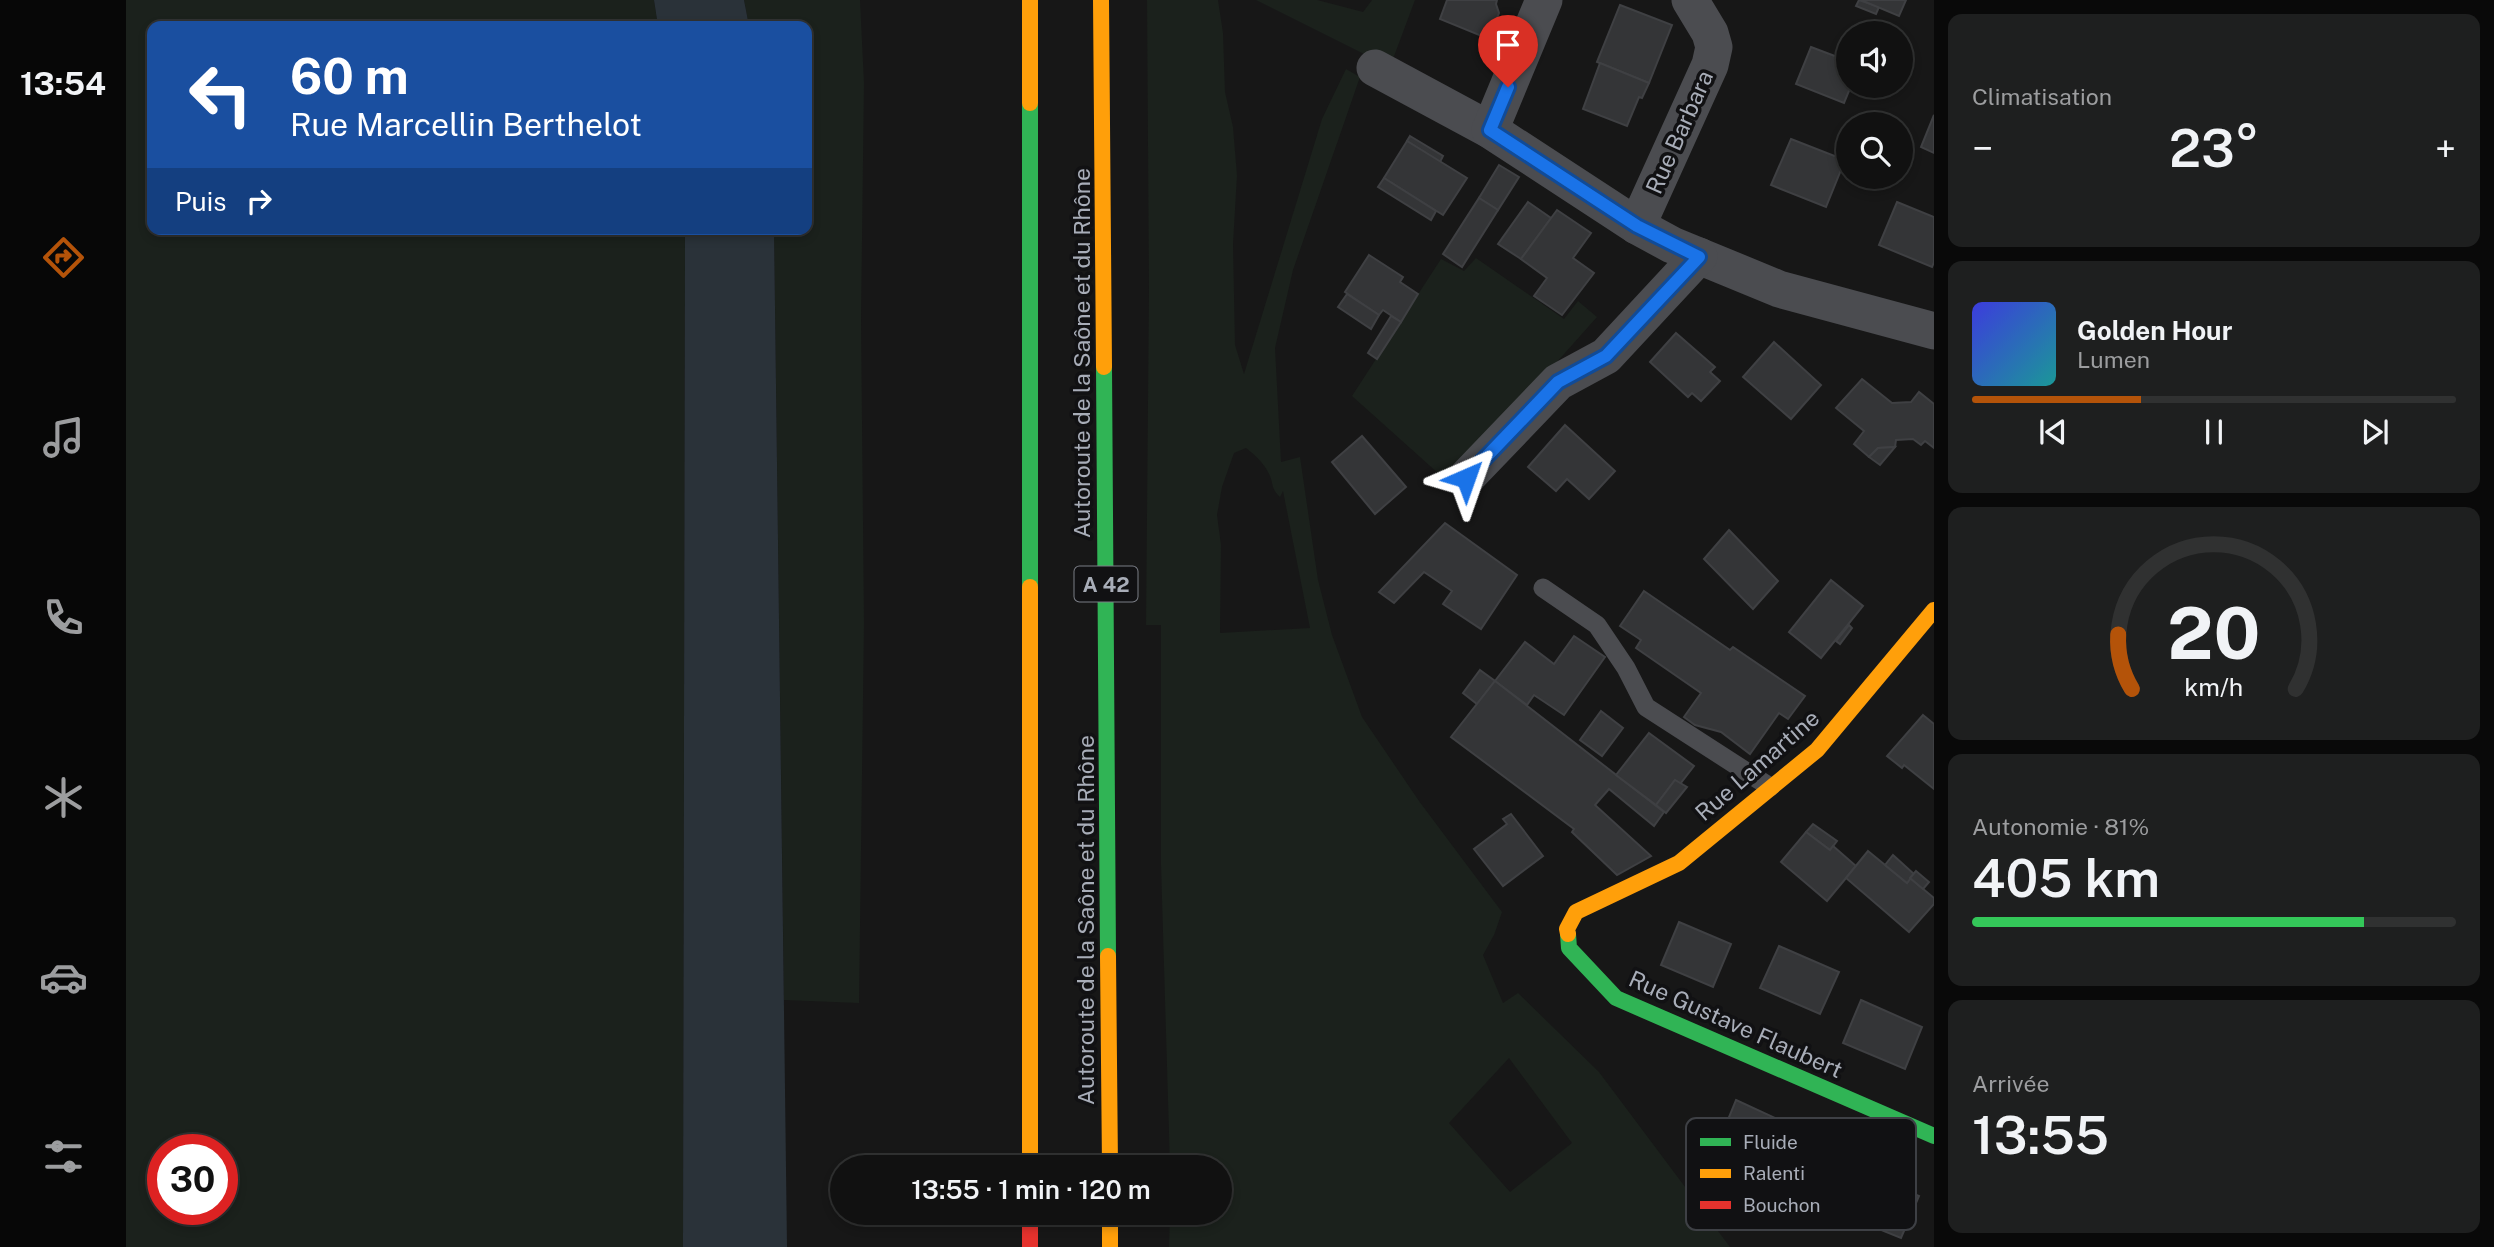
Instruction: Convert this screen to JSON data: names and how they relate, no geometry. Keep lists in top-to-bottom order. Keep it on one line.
{"streets":{"main road":["Autoroute de la Saône et du Rhône","A 42","Rue Lamartine","Rue Gustave Flaubert"],"street":["Rue Barbara"]},"crossings":[["Rue Lamartine","Rue Gustave Flaubert"]],"legend":["Fluide","Ralenti","Bouchon"],"page":{"tabs":"13:54","tile":["Climatisation",["Autonomie · 81%","405 km"],["Arrivée","13:55"]],"turn":["60 m","Rue Marcellin Berthelot"],"heat":["−","23°","+"],"then":"Puis","song":["Golden Hour","Lumen"],"limit":"30","trip":"13:55 · 1 min · 120 m","gauge":["20","km/h"]}}
